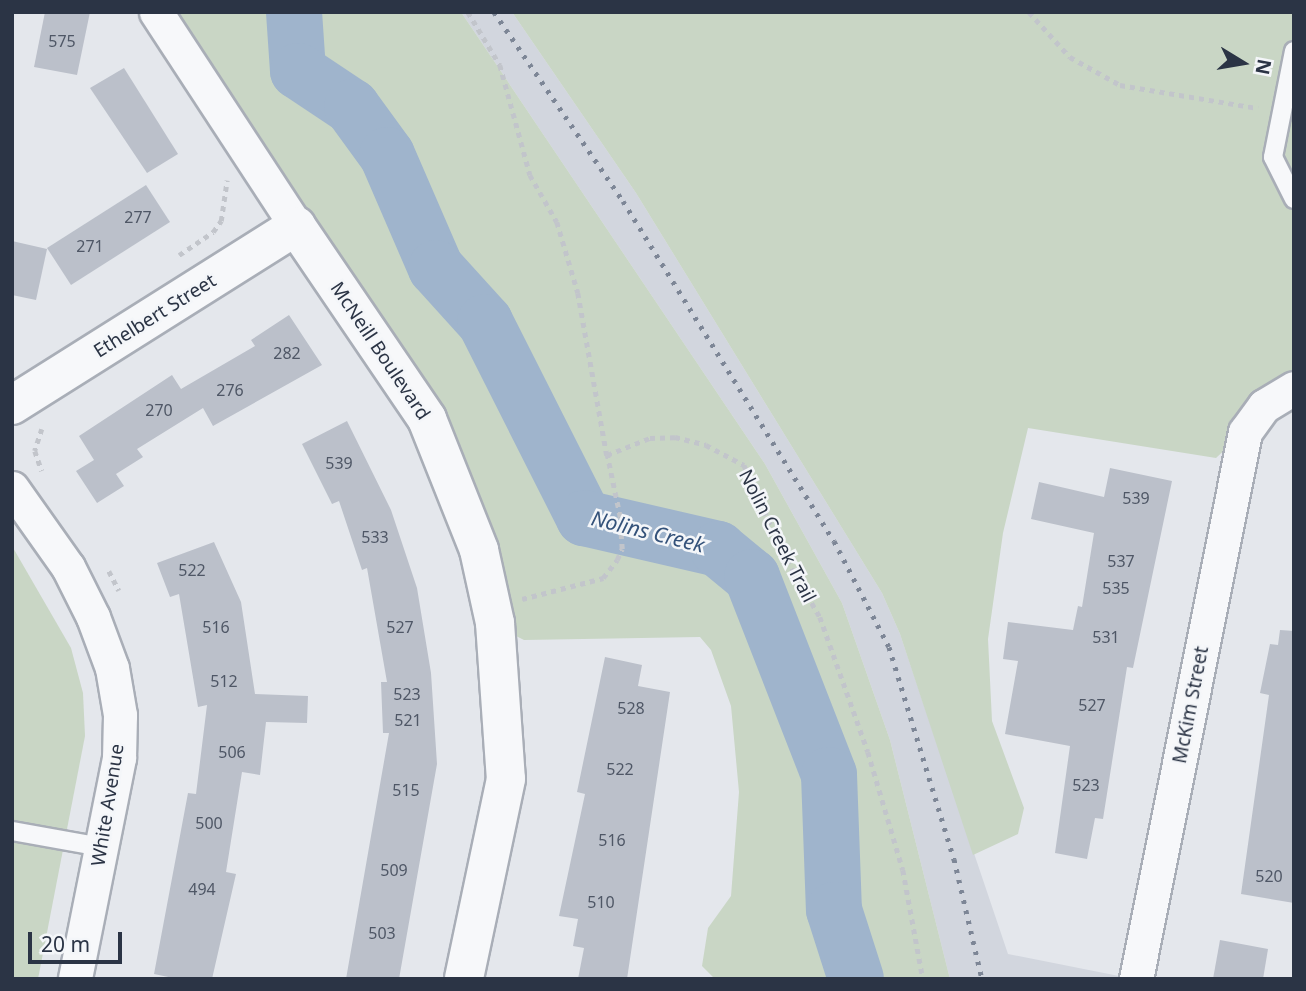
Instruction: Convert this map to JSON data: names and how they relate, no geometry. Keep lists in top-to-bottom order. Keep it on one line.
{"streets":{"street":["Ethelbert Street","McNeill Boulevard","McKim Street","White Avenue"],"path":["Nolin Creek Trail"]},"crossings":[["Ethelbert Street","McNeill Boulevard"]],"water":["Nolins Creek"],"house_numbers":["575","277","271","282","276","270","539","539","533","537","522","535","516","527","531","512","523","527","528","521","506","522","523","515","500","516","509","520","494","510","503"],"scale_bar":"20 m","north":"right"}
